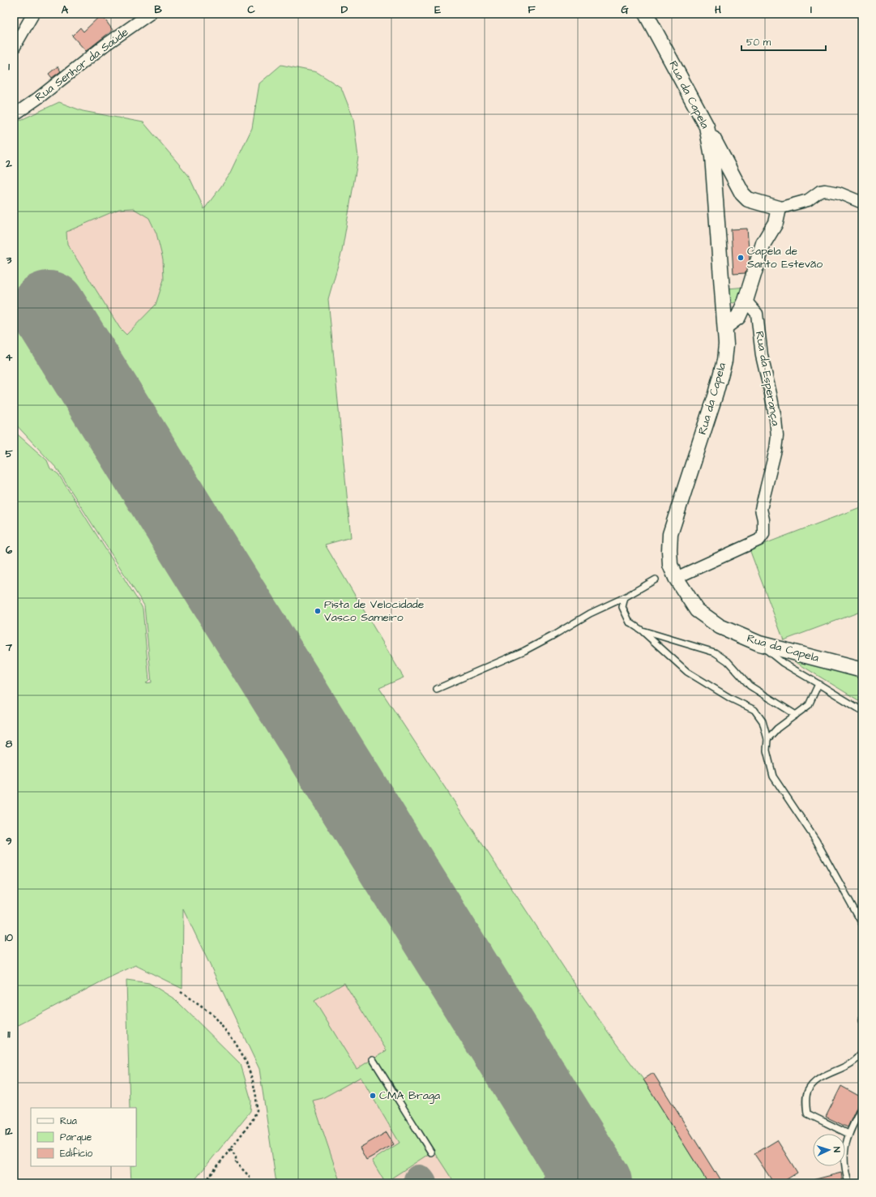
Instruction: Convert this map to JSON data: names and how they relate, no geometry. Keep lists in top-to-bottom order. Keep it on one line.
{"streets":{"street":["Rua Senhor da Saúde","Rua da Capela","Rua da Esperança"]},"crossings":[["Rua da Capela","Rua da Esperança"]],"places":["Capela de Santo Estevão","Pista de Velocidade Vasco Sameiro","CMA Braga"],"legend":["Rua","Parque","Edifício"],"scale_bar":"50 m","north":"right","grid":{"columns":["A","B","C","D","E","F","G","H","I"],"rows":["1","2","3","4","5","6","7","8","9","10","11","12"]}}
